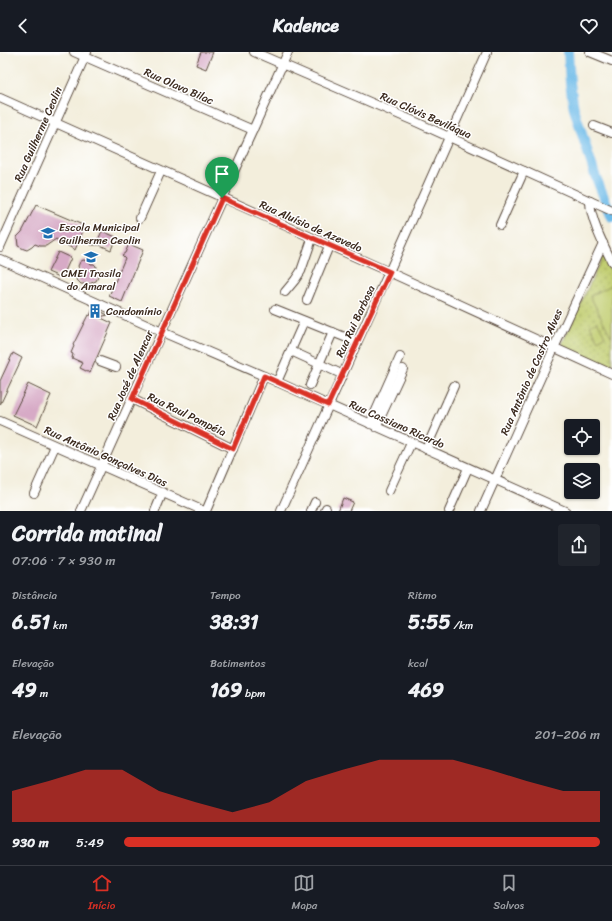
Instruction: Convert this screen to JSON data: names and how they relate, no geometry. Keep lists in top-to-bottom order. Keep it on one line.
{"streets":{"street":["Rua Olavo Bilac","Rua Clóvis Beviláqua","Rua Guilherme Ceolin","Rua Aluísio de Azevedo","Rua Rui Barbosa","Rua Antônio de Castro Alves","Rua José de Alencar","Rua Raul Pompéia","Rua Cassiano Ricardo","Rua Antônio Gonçalves Dias"]},"crossings":[["Rua Olavo Bilac","Rua Guilherme Ceolin"],["Rua Olavo Bilac","Rua José de Alencar"],["Rua Clóvis Beviláqua","Rua Rui Barbosa"],["Rua Clóvis Beviláqua","Rua José de Alencar"],["Rua Guilherme Ceolin","Rua Aluísio de Azevedo"],["Rua Aluísio de Azevedo","Rua Rui Barbosa"],["Rua Aluísio de Azevedo","Rua Antônio de Castro Alves"],["Rua Aluísio de Azevedo","Rua José de Alencar"],["Rua Rui Barbosa","Rua Cassiano Ricardo"],["Rua Antônio de Castro Alves","Rua Cassiano Ricardo"],["Rua José de Alencar","Rua Raul Pompéia"],["Rua José de Alencar","Rua Cassiano Ricardo"],["Rua José de Alencar","Rua Antônio Gonçalves Dias"]],"places":{"school or university":["Escola Municipal Guilherme Ceolin","CMEI Trasila do Amaral"],"building":["Condomínio"]},"page":{"header":"Kadence","heading":["Corrida matinal","07:06 · 7 × 930 m"],"stats":[["Distância","6.51 km"],["Tempo","38:31"],["Ritmo","5:55 /km"],["Elevação","49 m"],["Batimentos","169 bpm"],["kcal","469"]],"chart":["Elevação","201–206 m"],"list":[{"name":"930 m","note":"5:49"}],"tabs":["Início","Mapa","Salvos"]}}
